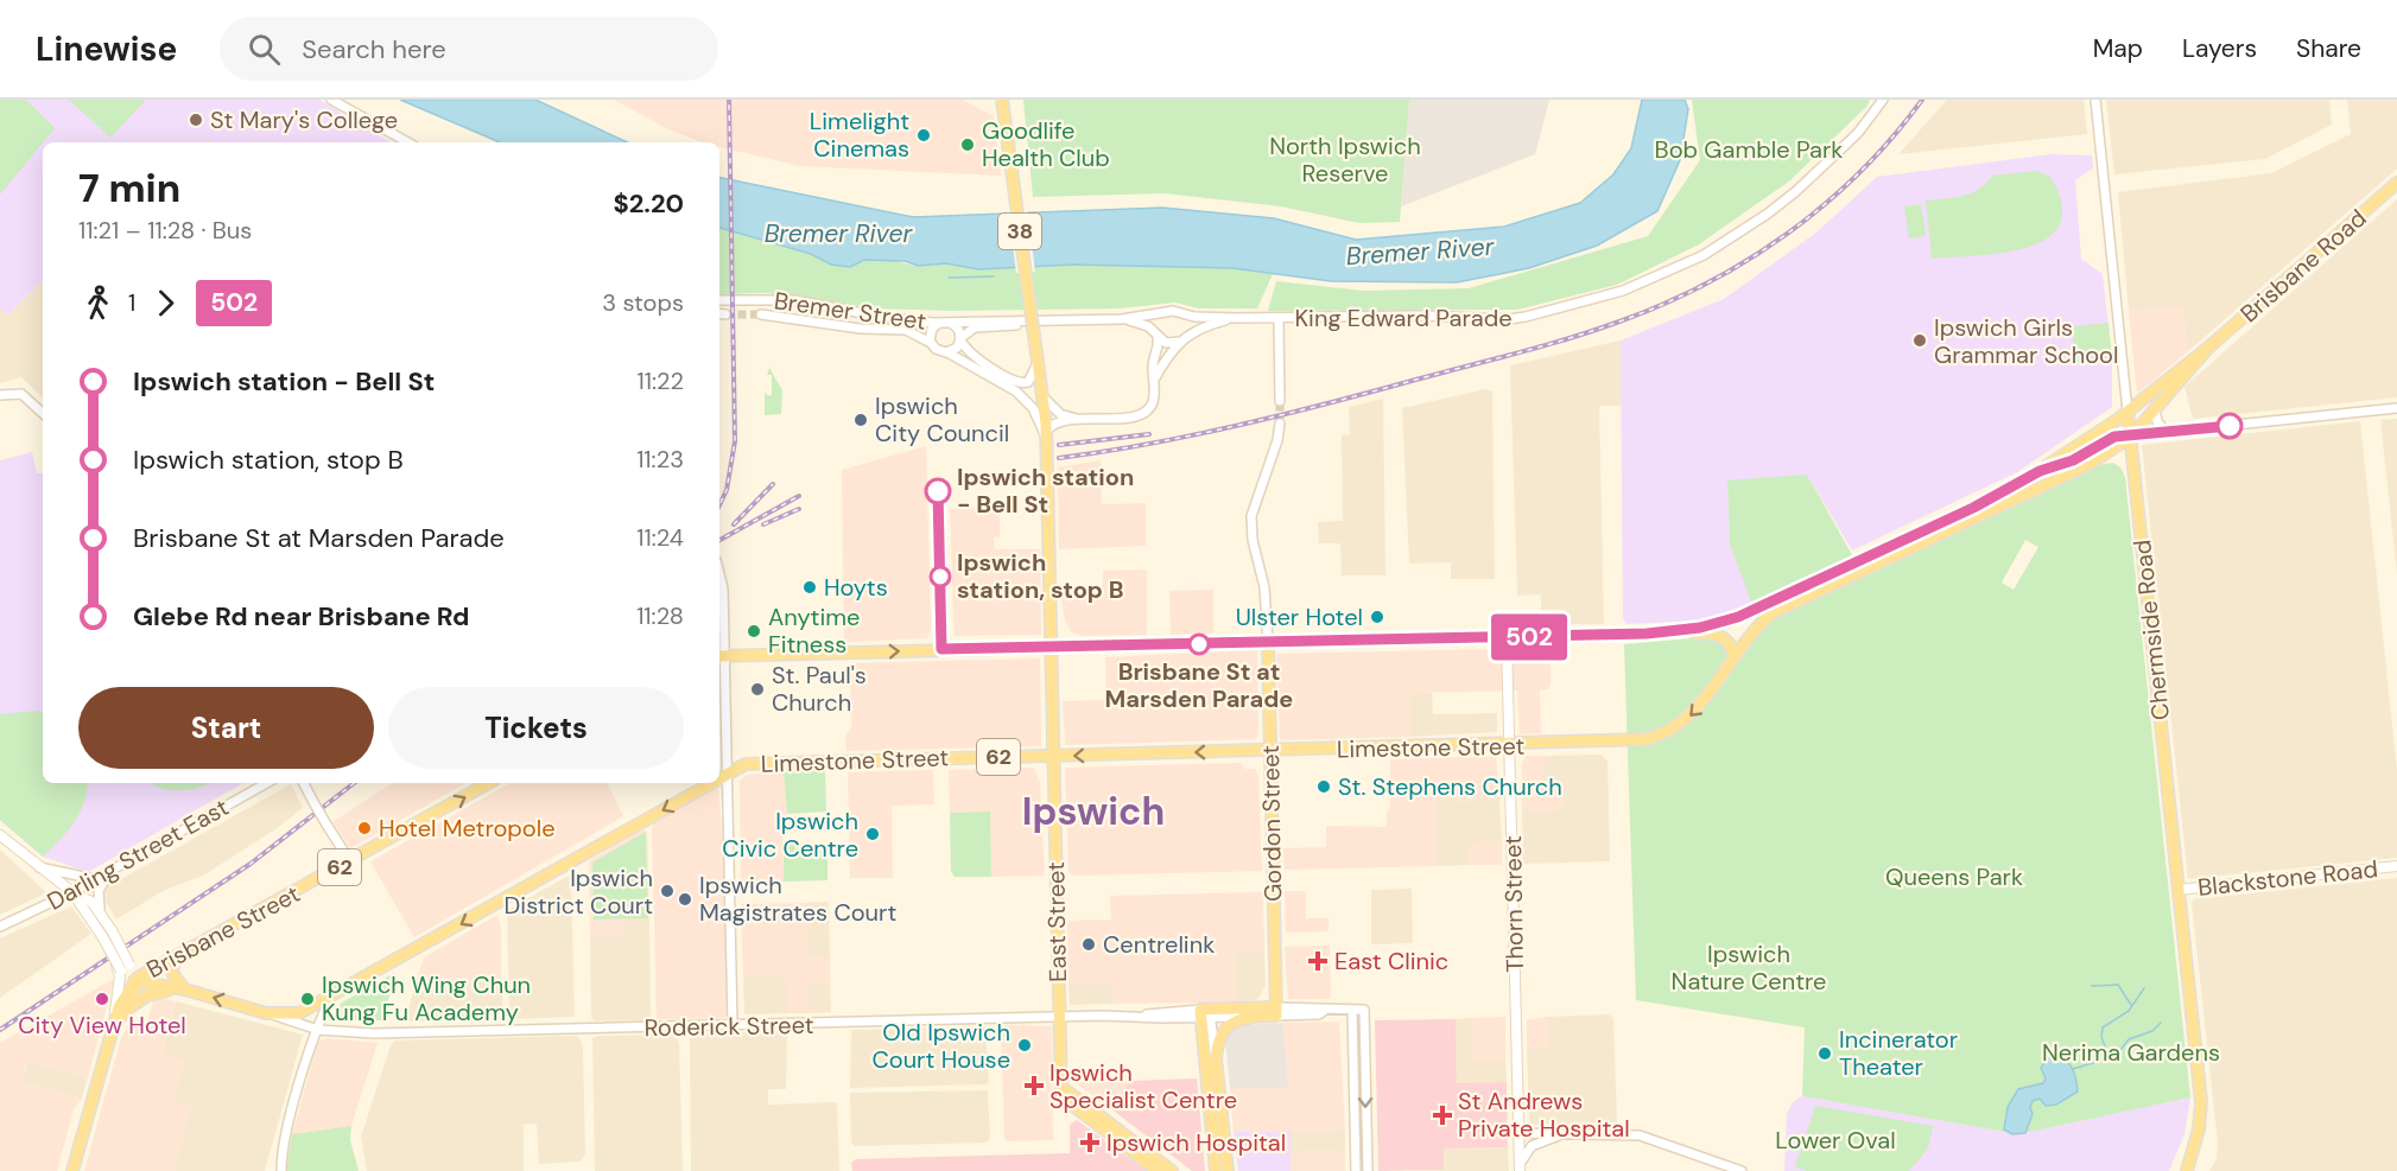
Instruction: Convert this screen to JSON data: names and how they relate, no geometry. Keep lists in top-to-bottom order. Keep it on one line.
{"streets":{"main road":["38","Brisbane Road","Chermside Road","Limestone Street","62","Gordon Street","Blackstone Road","Thorn Street","East Street","Brisbane Street","Roderick Street"],"street":["Bremer Street","King Edward Parade","Darling Street East"]},"crossings":[["38","East Street"],["Brisbane Road","Chermside Road"],["Brisbane Road","Limestone Street"],["Bremer Street","King Edward Parade"],["Chermside Road","Blackstone Road"],["Limestone Street","62"],["Limestone Street","Gordon Street"],["Limestone Street","Thorn Street"],["Limestone Street","East Street"],["Limestone Street","Brisbane Street"],["Limestone Street","Roderick Street"],["62","Brisbane Street"],["Gordon Street","Roderick Street"],["East Street","Roderick Street"]],"one_way":["Limestone Street"],"districts":["Ipswich"],"water":["Bremer River"],"parks":["North Ipswich Reserve","Bob Gamble Park","Queens Park","Ipswich Nature Centre","Nerima Gardens","Lower Oval"],"places":{"other":["St Mary's College","Limelight Cinemas","Goodlife Health Club","Ipswich Girls Grammar School","Ipswich City Council","Ipswich station - Bell St","Ipswich station, stop B","Hoyts","Ulster Hotel","Anytime Fitness","Brisbane St at Marsden Parade","St. Paul's Church","St. Stephens Church","Hotel Metropole","Ipswich Civic Centre","Ipswich District Court","Ipswich Magistrates Court","Centrelink","City View Hotel","Ipswich Wing Chun Kung Fu Academy","Old Ipswich Court House","Incinerator Theater"],"health":["East Clinic","Ipswich Specialist Centre","St Andrews Private Hospital","Ipswich Hospital"]},"lines":["bus line 502"],"page":{"header":"Linewise","search":"Search here","nav":["Map","Layers","Share"],"on_map":"502","heading":["7 min","11:21 – 11:28 · Bus","$2.20"],"legs":["1","502","3 stops"],"list":[{"name":"Ipswich station - Bell St","value":"11:22"},{"name":"Ipswich station, stop B","value":"11:23"},{"name":"Brisbane St at Marsden Parade","value":"11:24"},{"name":"Glebe Rd near Brisbane Rd","value":"11:28"}],"buttons":["Start","Tickets"]}}
